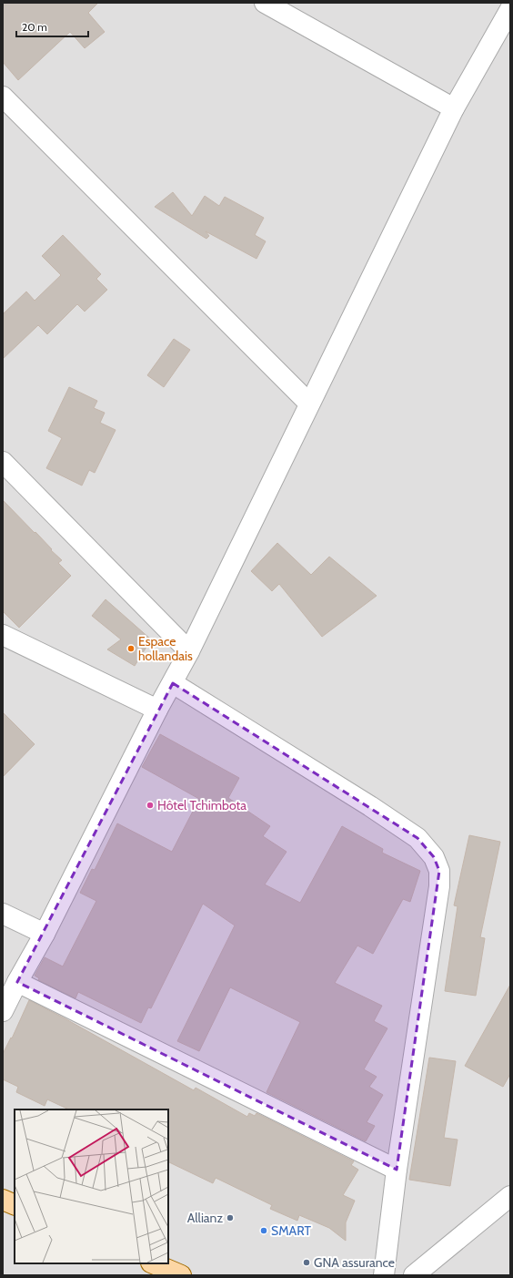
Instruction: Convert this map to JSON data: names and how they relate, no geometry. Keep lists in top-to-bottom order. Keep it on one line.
{"places":["Espace hollandais","Hôtel Tchimbota","Allianz","SMART","GNA assurance"],"scale_bar":"20 m"}
